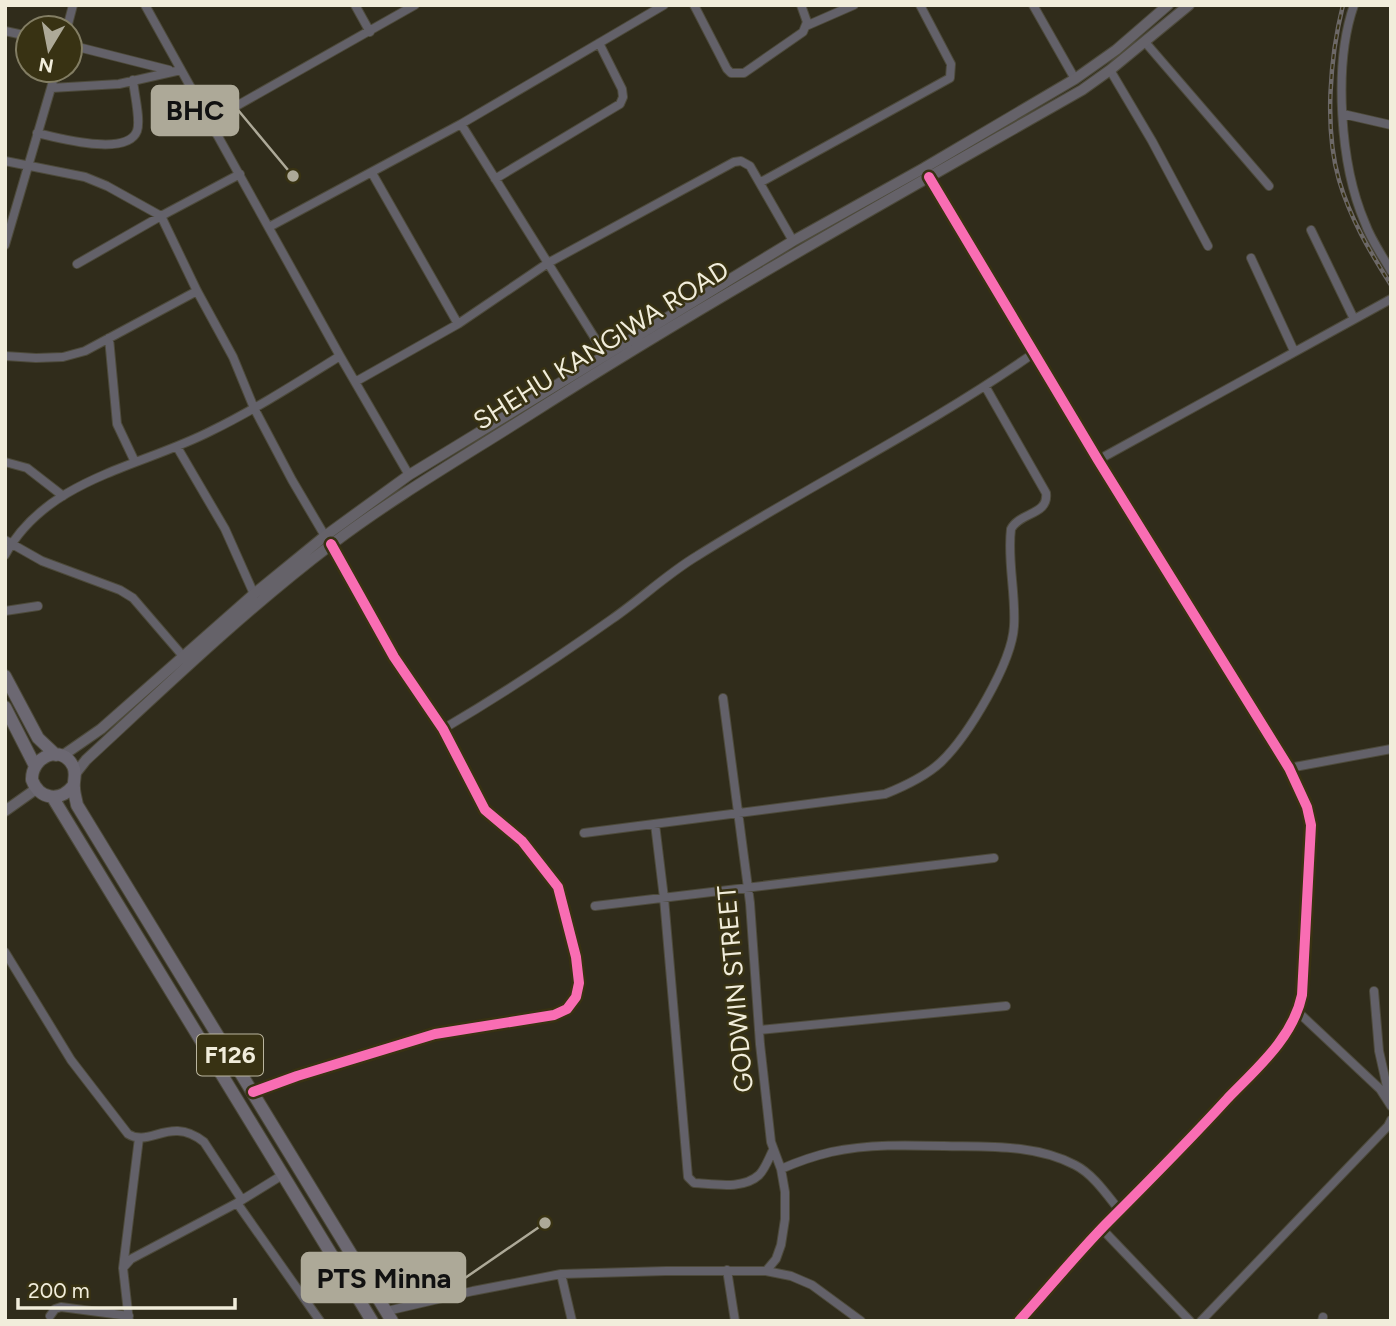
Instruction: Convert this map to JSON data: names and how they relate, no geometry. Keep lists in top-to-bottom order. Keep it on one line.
{"streets":{"main road":["SHEHU KANGIWA ROAD","F126"],"street":["GODWIN STREET"]},"crossings":[["SHEHU KANGIWA ROAD","F126"]],"places":["BHC","PTS Minna"],"scale_bar":"200 m","north":"bottom"}
